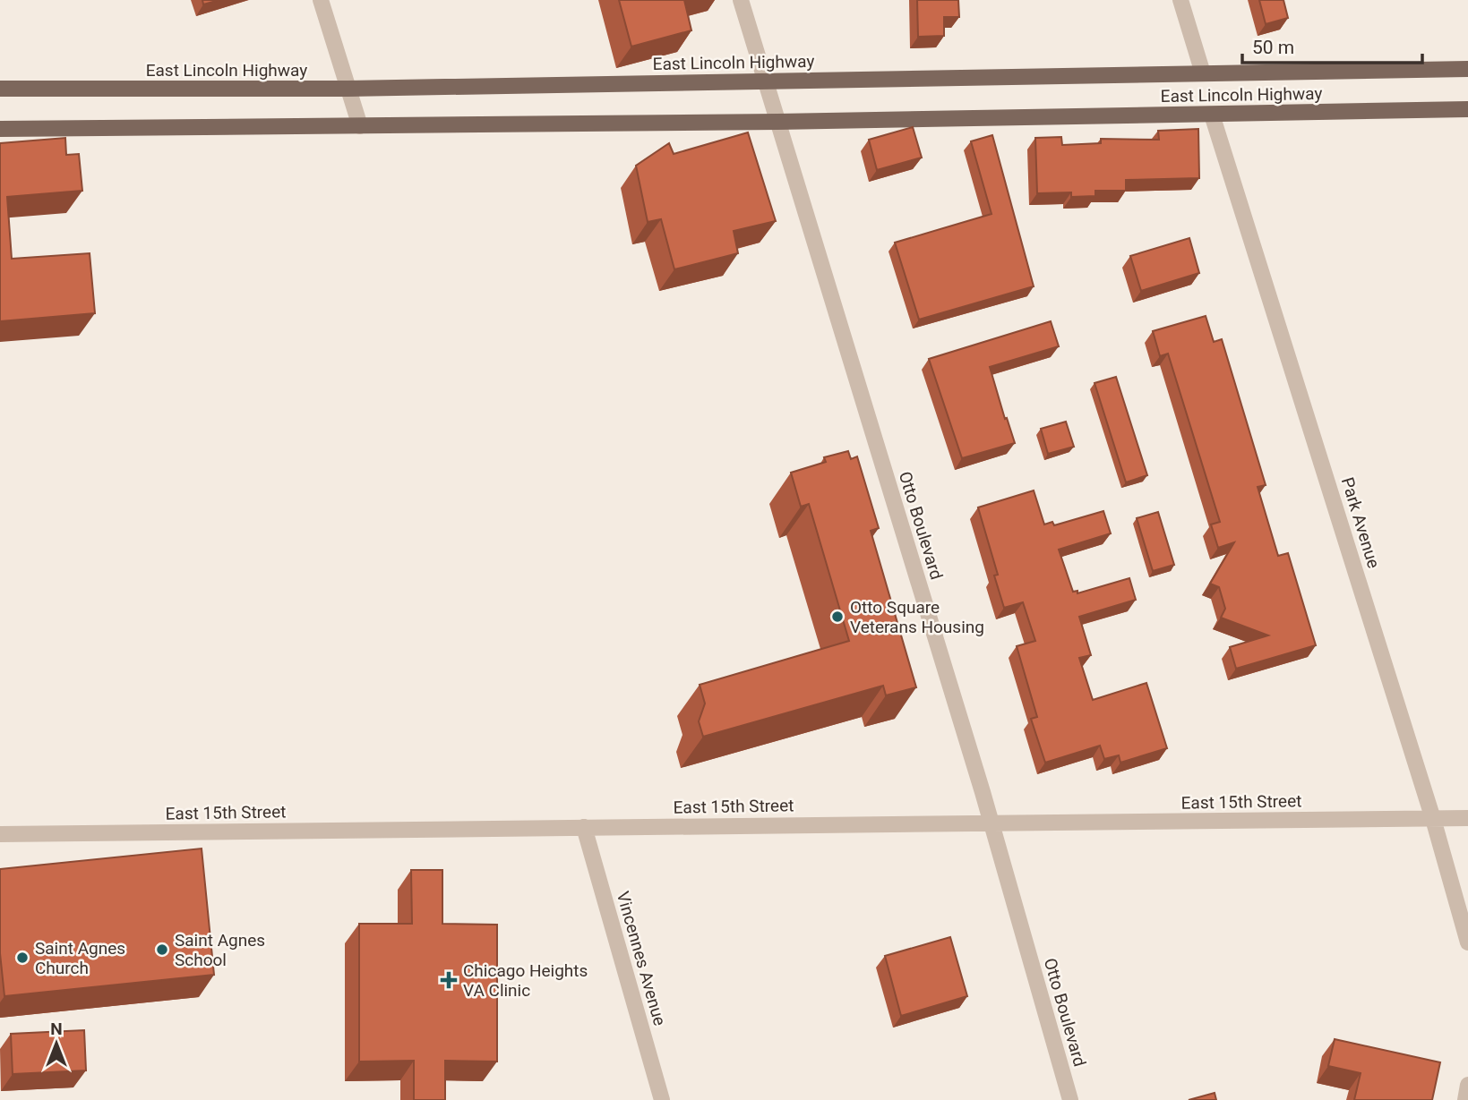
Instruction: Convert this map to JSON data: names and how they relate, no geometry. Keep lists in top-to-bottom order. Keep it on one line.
{"streets":{"main road":["East Lincoln Highway"],"street":["Park Avenue","Otto Boulevard","East 15th Street","Vincennes Avenue"]},"crossings":[["East Lincoln Highway","Park Avenue"],["East Lincoln Highway","Otto Boulevard"],["Park Avenue","East 15th Street"],["Otto Boulevard","East 15th Street"],["East 15th Street","Vincennes Avenue"]],"places":{"other":["Otto Square Veterans Housing","Saint Agnes School","Saint Agnes Church"],"health":["Chicago Heights VA Clinic"]},"scale_bar":"50 m","north":"top"}
